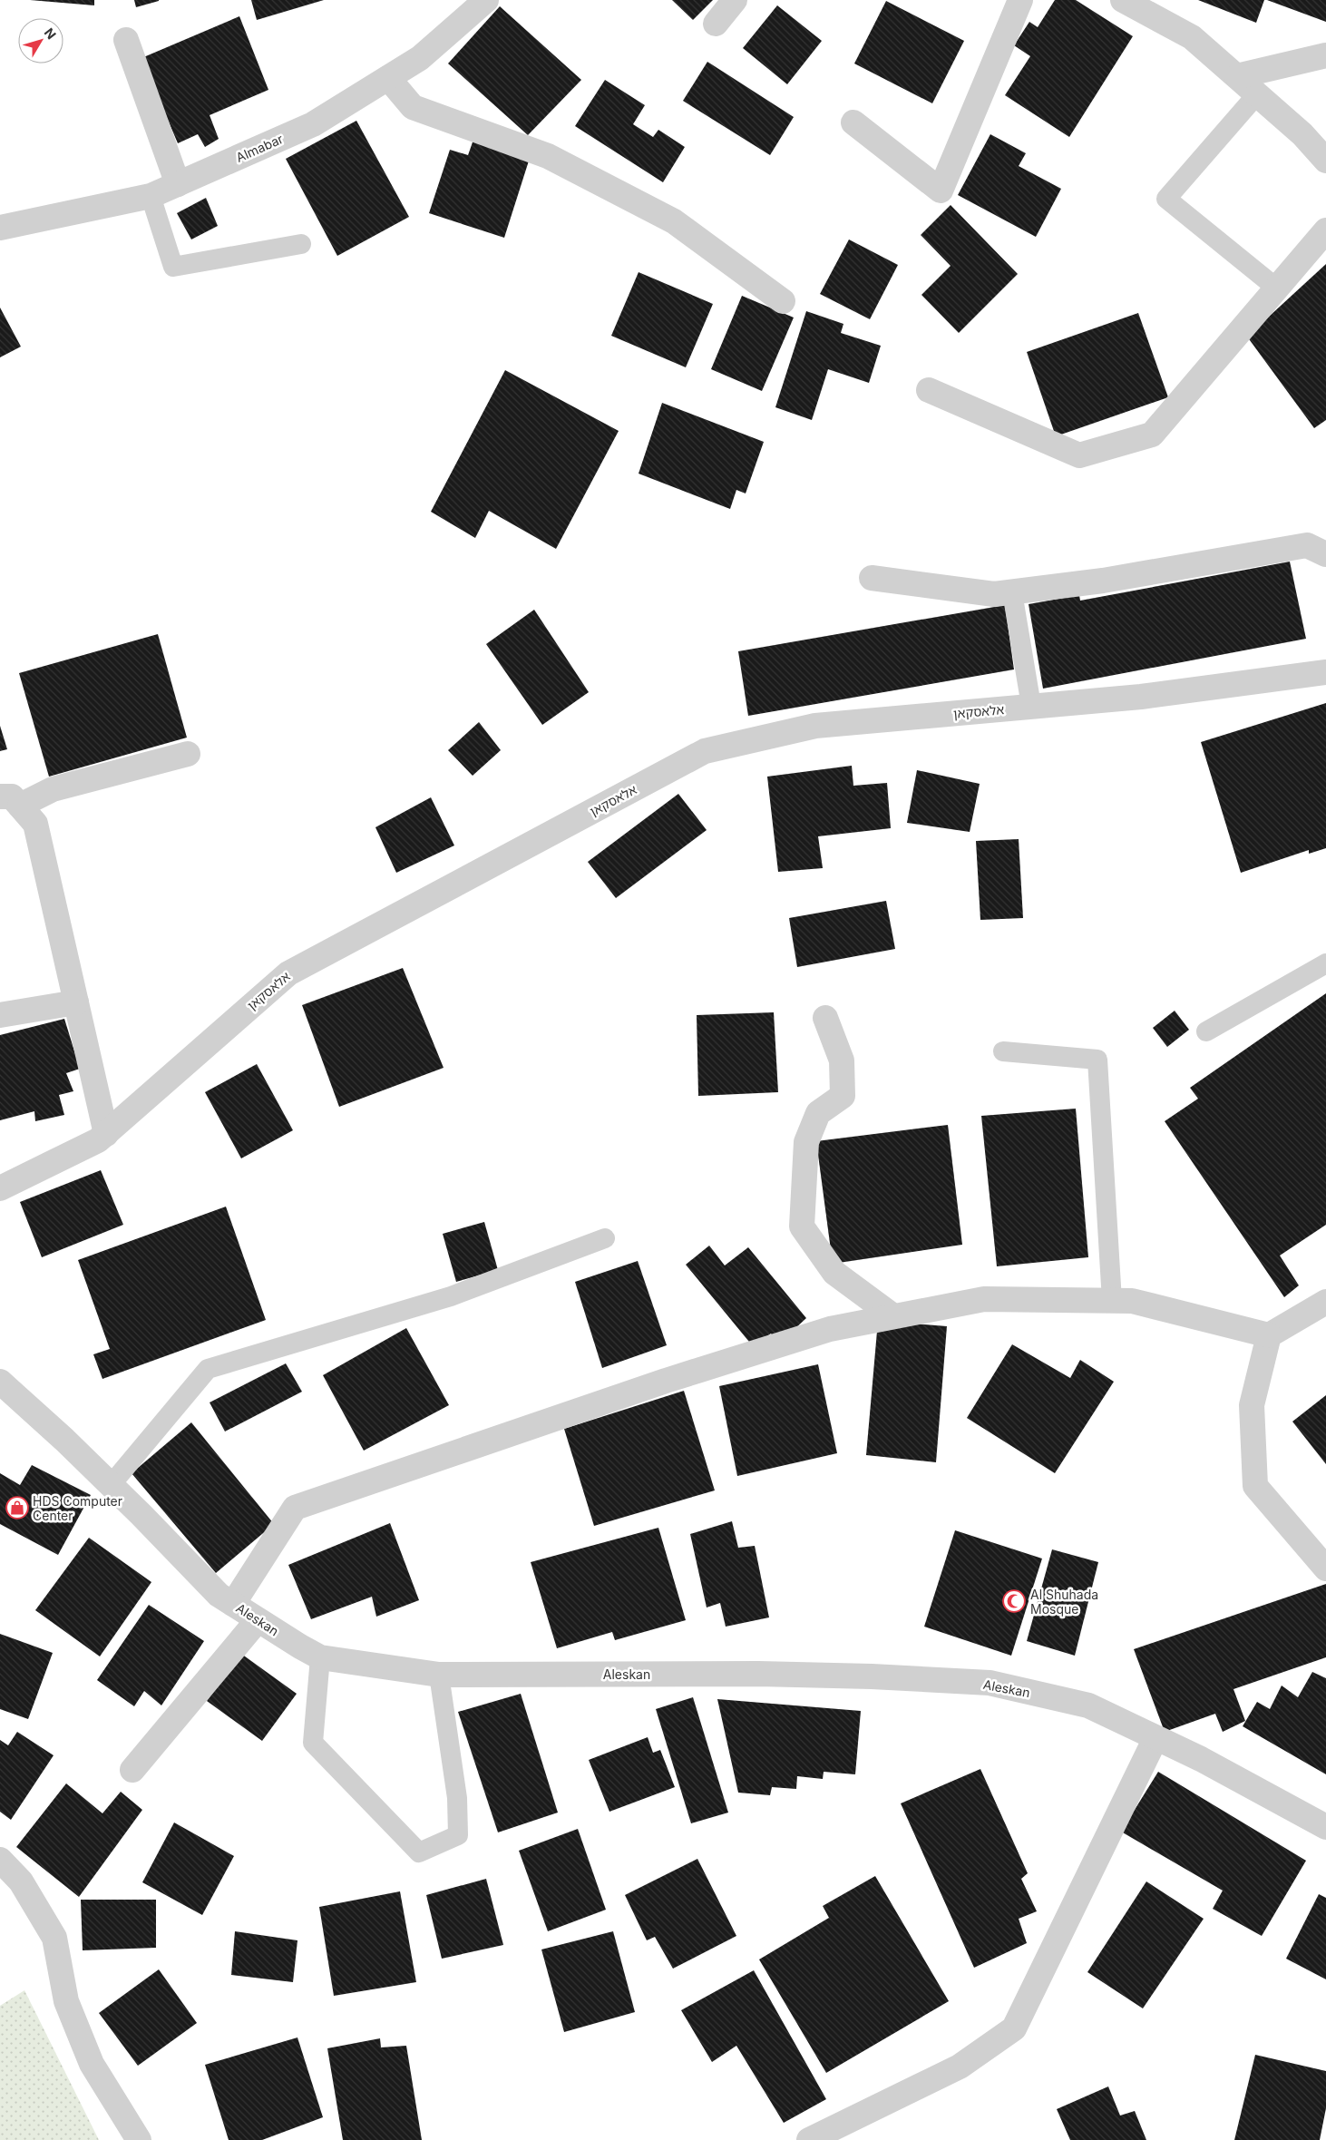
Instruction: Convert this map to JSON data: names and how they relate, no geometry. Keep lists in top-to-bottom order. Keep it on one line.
{"streets":{"street":["Almabar","אלאסקאן","Aleskan"]},"places":{"shop":["HDS Computer Center"],"mosque":["Al Shuhada Mosque"]},"north":"top right"}
